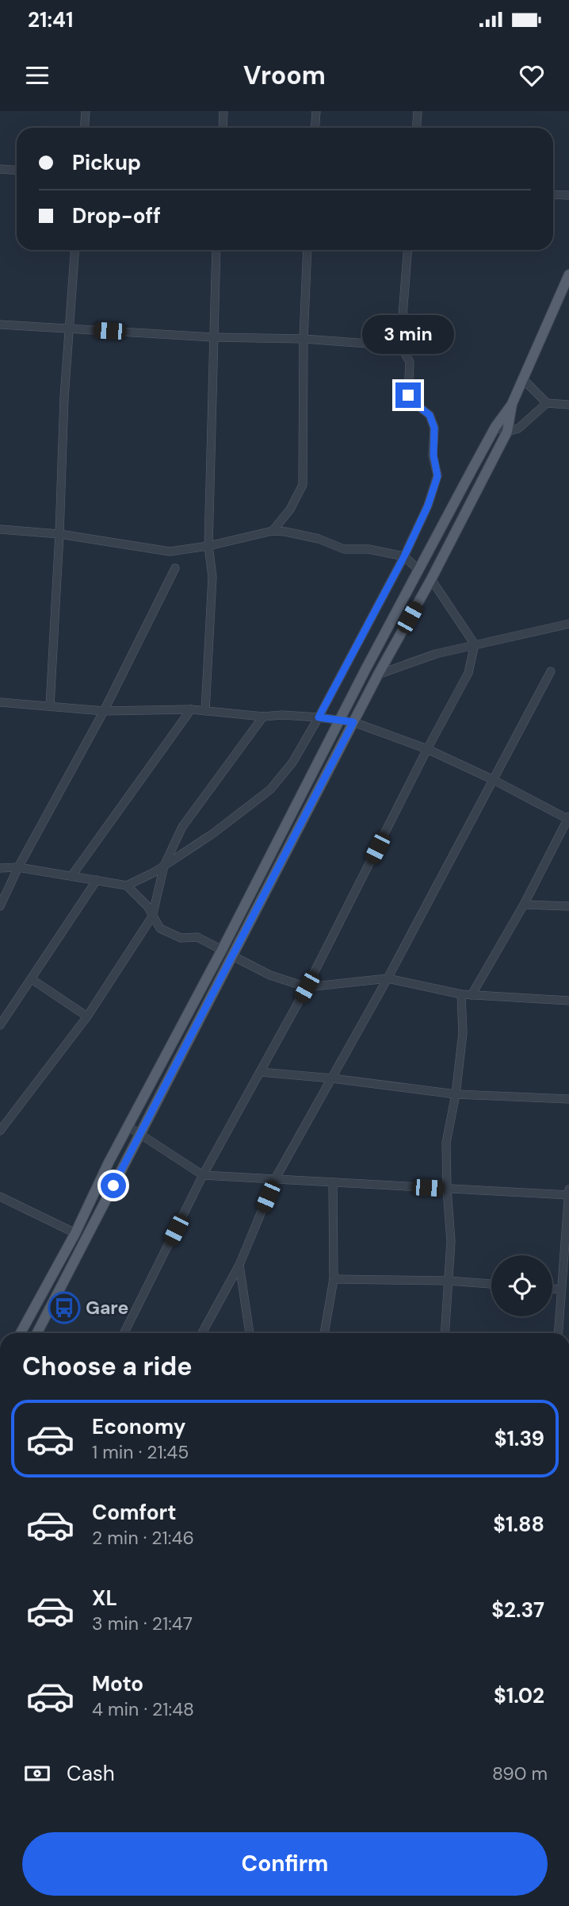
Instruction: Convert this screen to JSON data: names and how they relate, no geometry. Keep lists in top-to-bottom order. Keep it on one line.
{"places":{"bus stop":["Gare"]},"page":{"status":"21:41","header":"Vroom","banner":["Pickup","Drop-off"],"bubble":"3 min","heading":"Choose a ride","list":[{"name":"Economy","note":"1 min · 21:45","value":"$1.39"},{"name":"Comfort","note":"2 min · 21:46","value":"$1.88"},{"name":"XL","note":"3 min · 21:47","value":"$2.37"},{"name":"Moto","note":"4 min · 21:48","value":"$1.02"}],"pay":["Cash","890 m"],"buttons":"Confirm"}}
